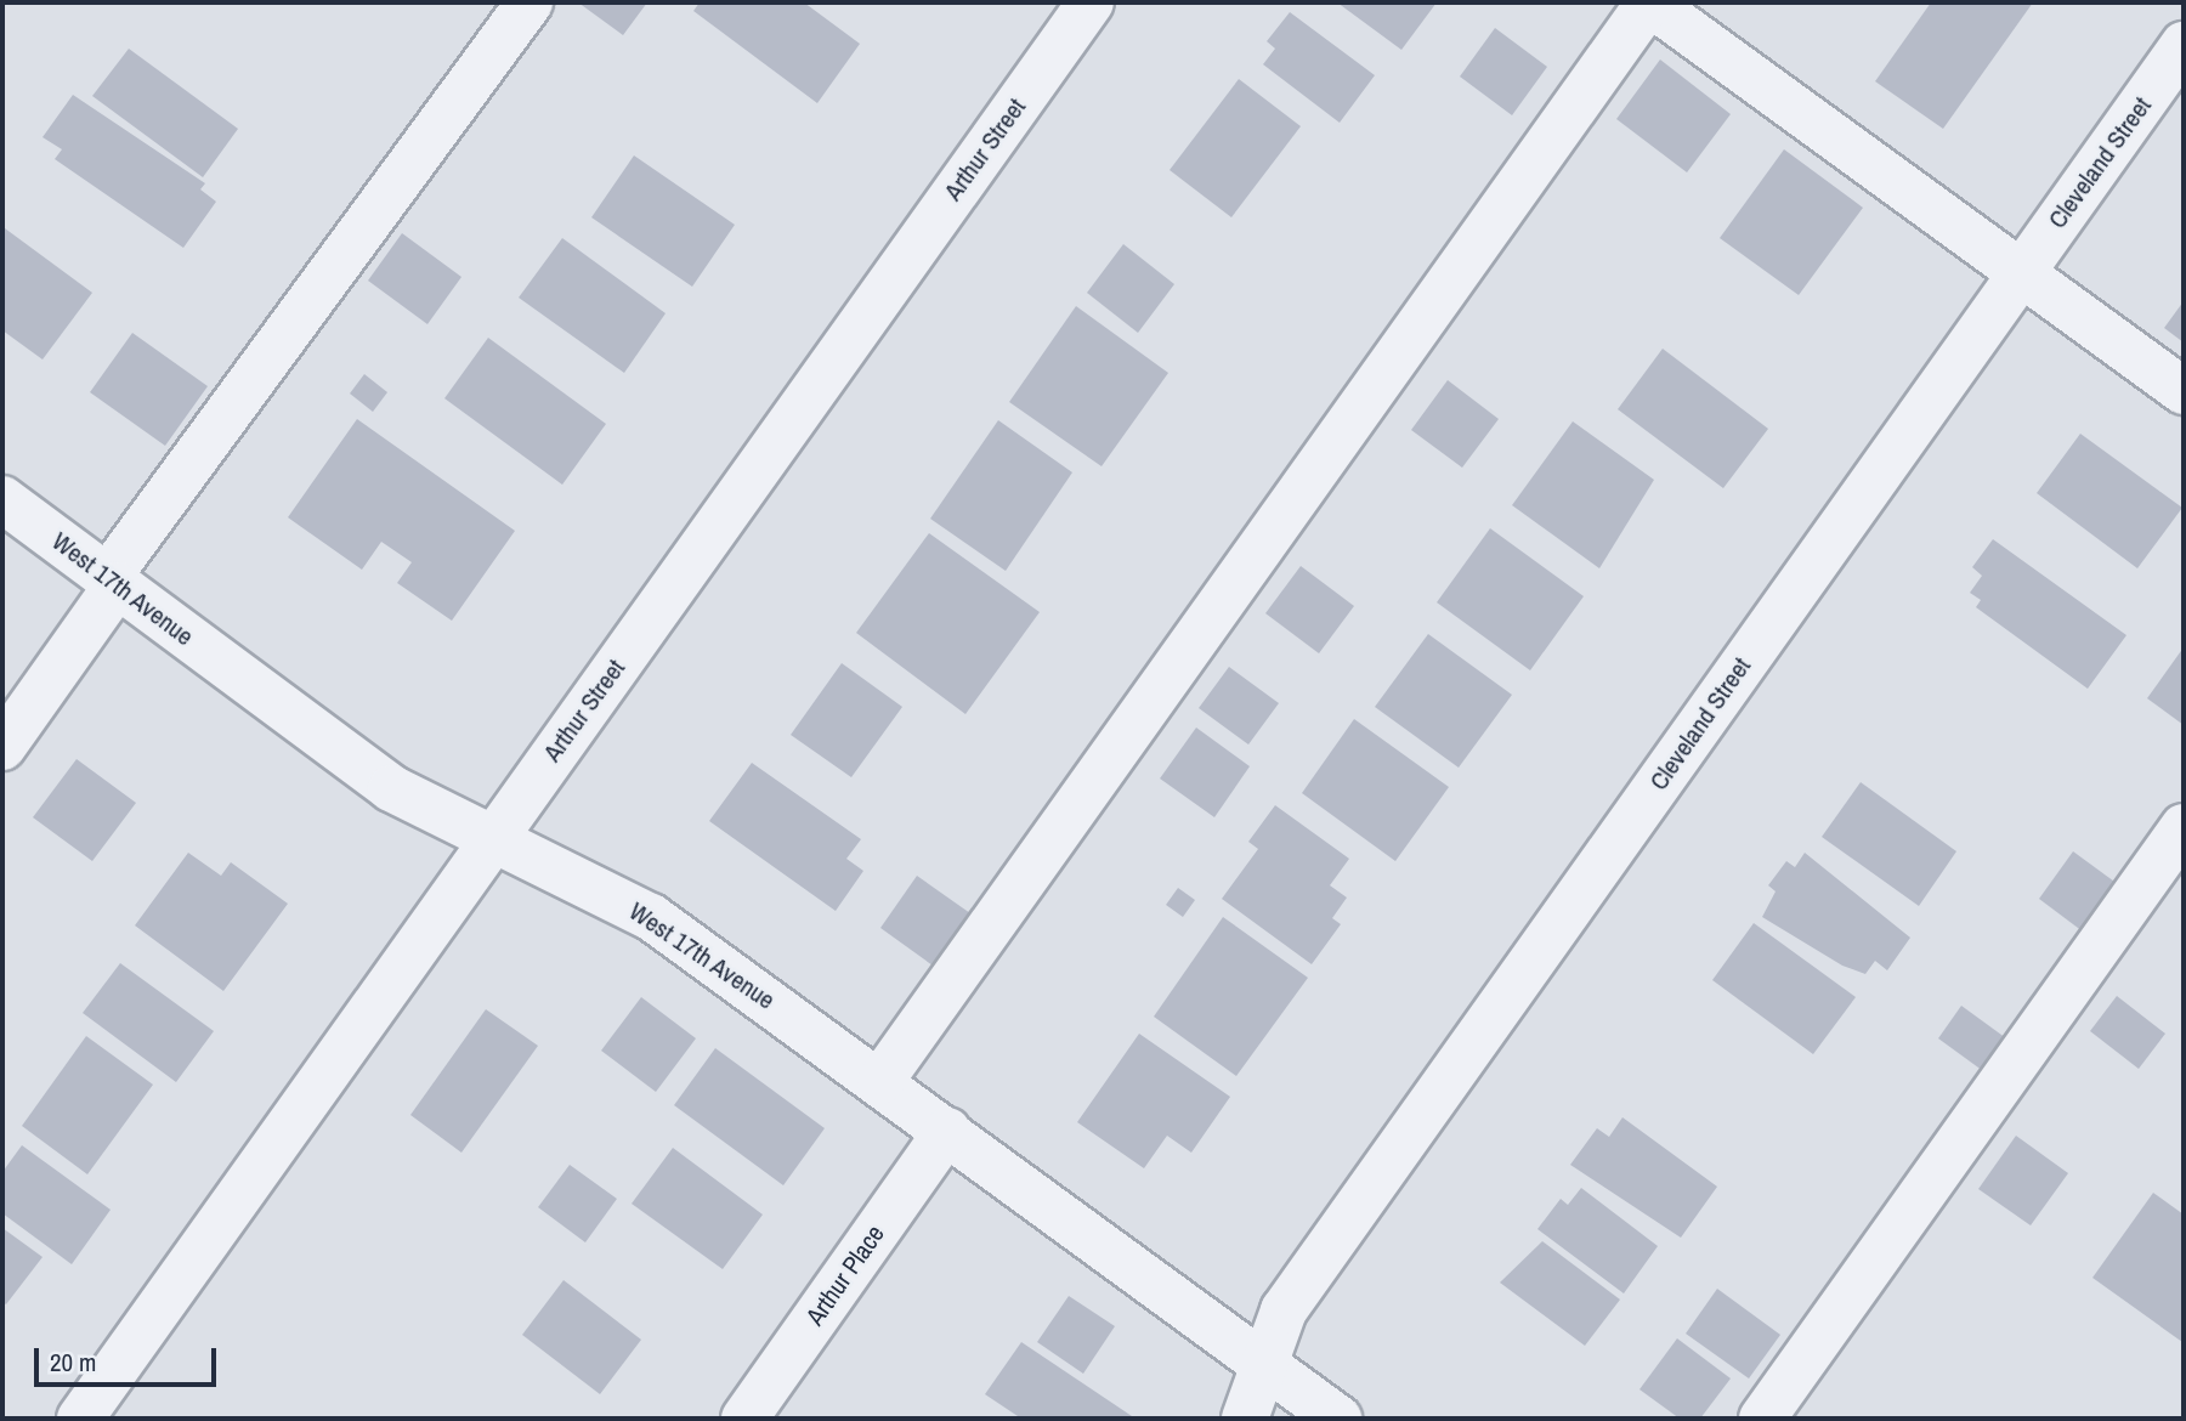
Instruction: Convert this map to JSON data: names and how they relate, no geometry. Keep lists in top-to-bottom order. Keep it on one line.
{"streets":{"street":["Arthur Street","Cleveland Street","West 17th Avenue","Arthur Place"]},"crossings":[["Arthur Street","West 17th Avenue"],["Cleveland Street","West 17th Avenue"],["West 17th Avenue","Arthur Place"]],"scale_bar":"20 m"}
